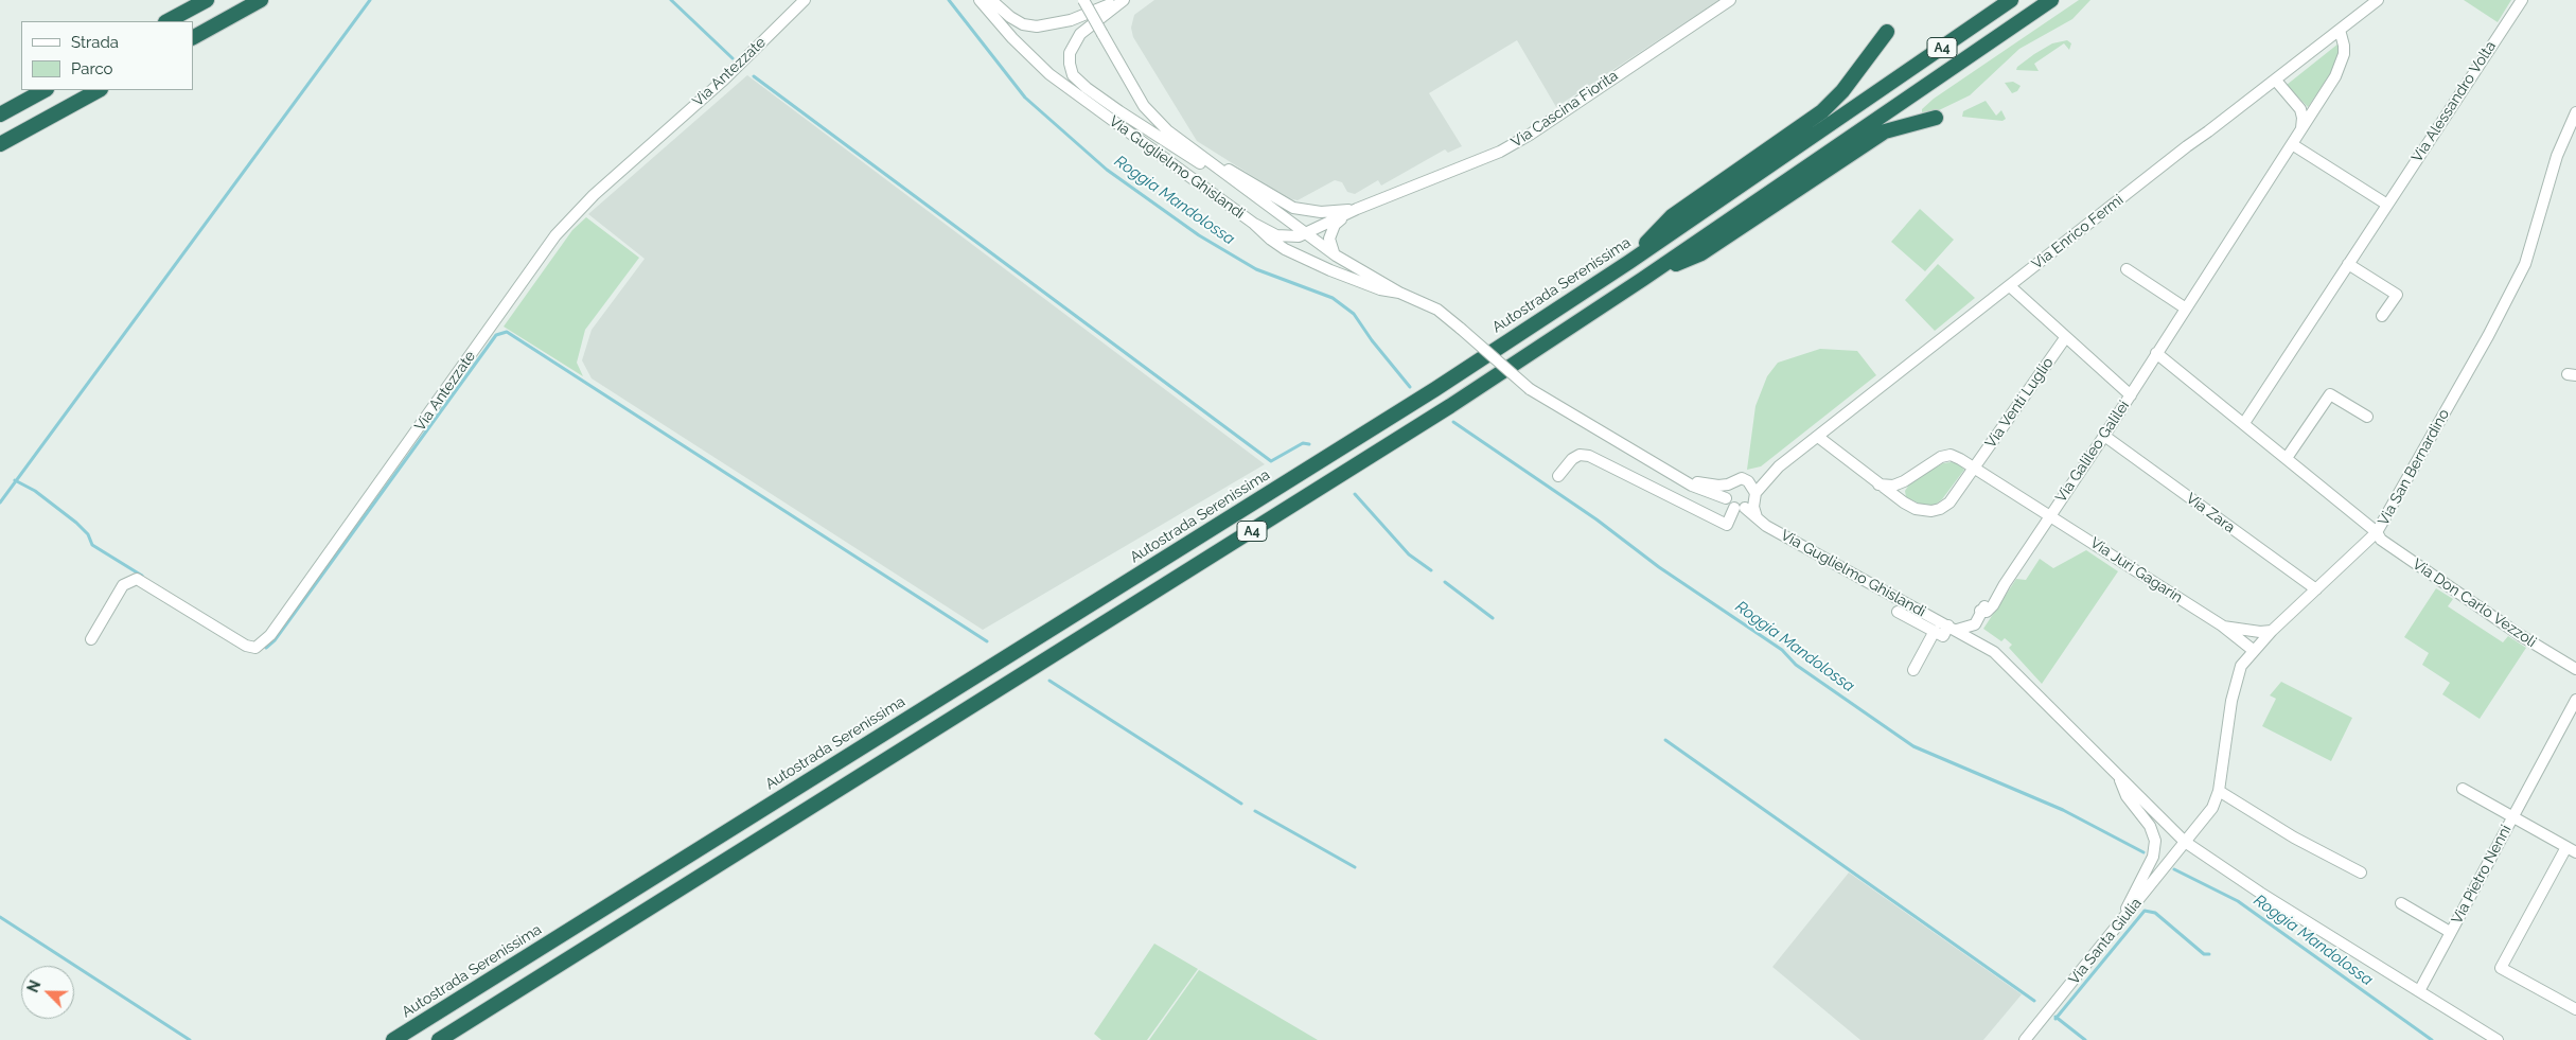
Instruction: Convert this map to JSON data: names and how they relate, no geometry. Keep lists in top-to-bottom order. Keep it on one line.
{"streets":{"highway":["A4","Autostrada Serenissima"],"street":["Via Antezzate","Via Alessandro Volta","Via Cascina Fiorita","Via Guglielmo Ghislandi","Via Enrico Fermi","Via Venti Luglio","Via Galileo Galilei","Via San Bernardino","Via Zara","Via Juri Gagarin","Via Don Carlo Vezzoli","Via Pietro Nenni","Via Santa Giulia"]},"crossings":[["Via Alessandro Volta","Via Don Carlo Vezzoli"],["Via Guglielmo Ghislandi","Via Enrico Fermi"],["Via Guglielmo Ghislandi","Via Galileo Galilei"],["Via Guglielmo Ghislandi","Via San Bernardino"],["Via Guglielmo Ghislandi","Via Pietro Nenni"],["Via Guglielmo Ghislandi","Via Santa Giulia"],["Via Enrico Fermi","Via Galileo Galilei"],["Via Venti Luglio","Via Juri Gagarin"],["Via Galileo Galilei","Via Zara"],["Via Galileo Galilei","Via Juri Gagarin"],["Via Galileo Galilei","Via Don Carlo Vezzoli"],["Via San Bernardino","Via Zara"],["Via San Bernardino","Via Juri Gagarin"],["Via San Bernardino","Via Don Carlo Vezzoli"],["Via San Bernardino","Via Santa Giulia"]],"water":["Roggia Mandolossa"],"legend":["Strada","Parco"],"north":"top left"}
